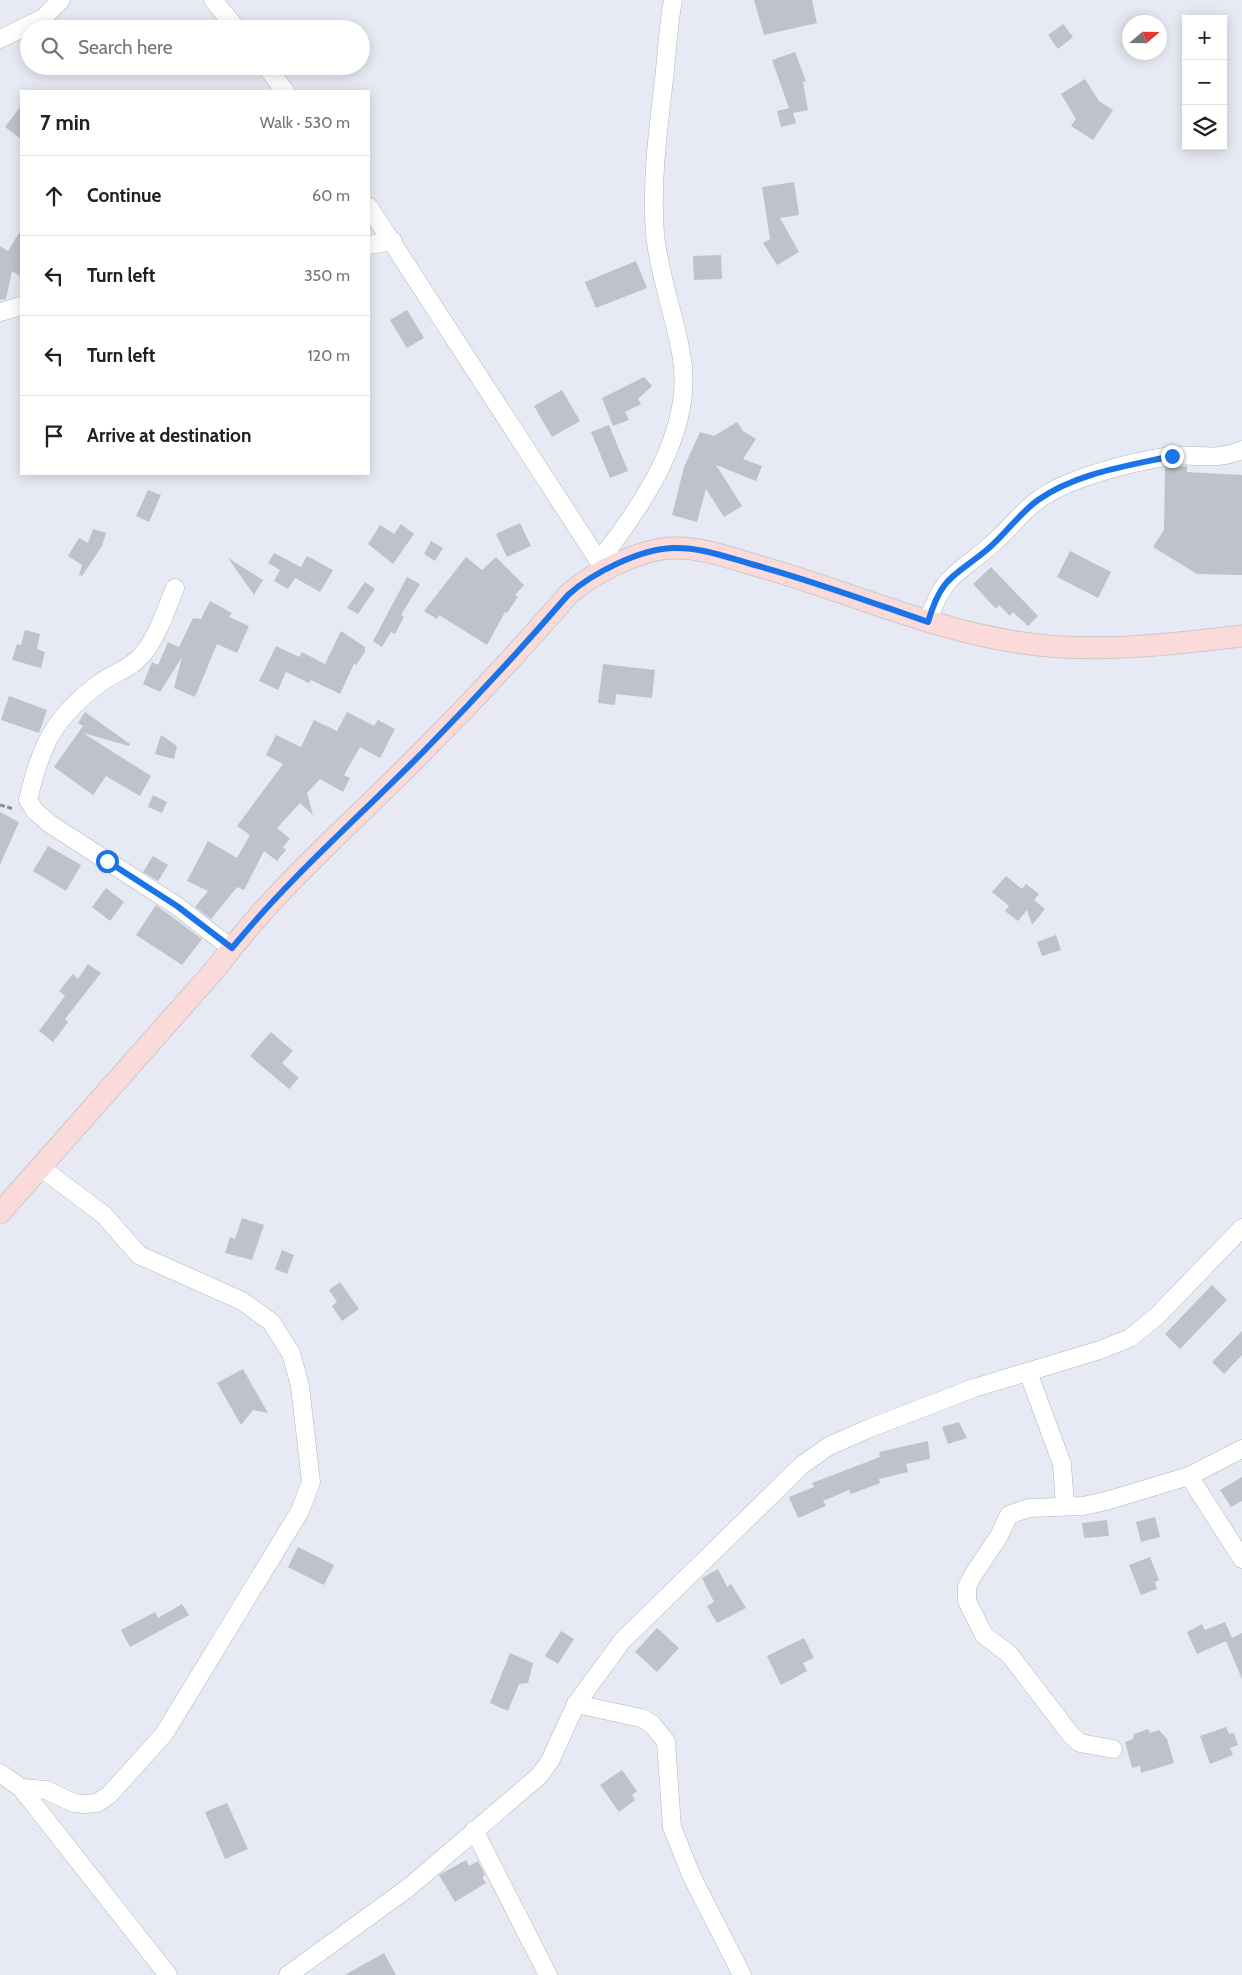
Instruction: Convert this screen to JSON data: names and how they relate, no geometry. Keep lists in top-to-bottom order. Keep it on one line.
{"north":"right","page":{"map_buttons":["+","−"],"search":"Search here","heading":["7 min","Walk · 530 m"],"list":[["Continue","60 m"],["Turn left","350 m"],["Turn left","120 m"],"Arrive at destination"]}}
